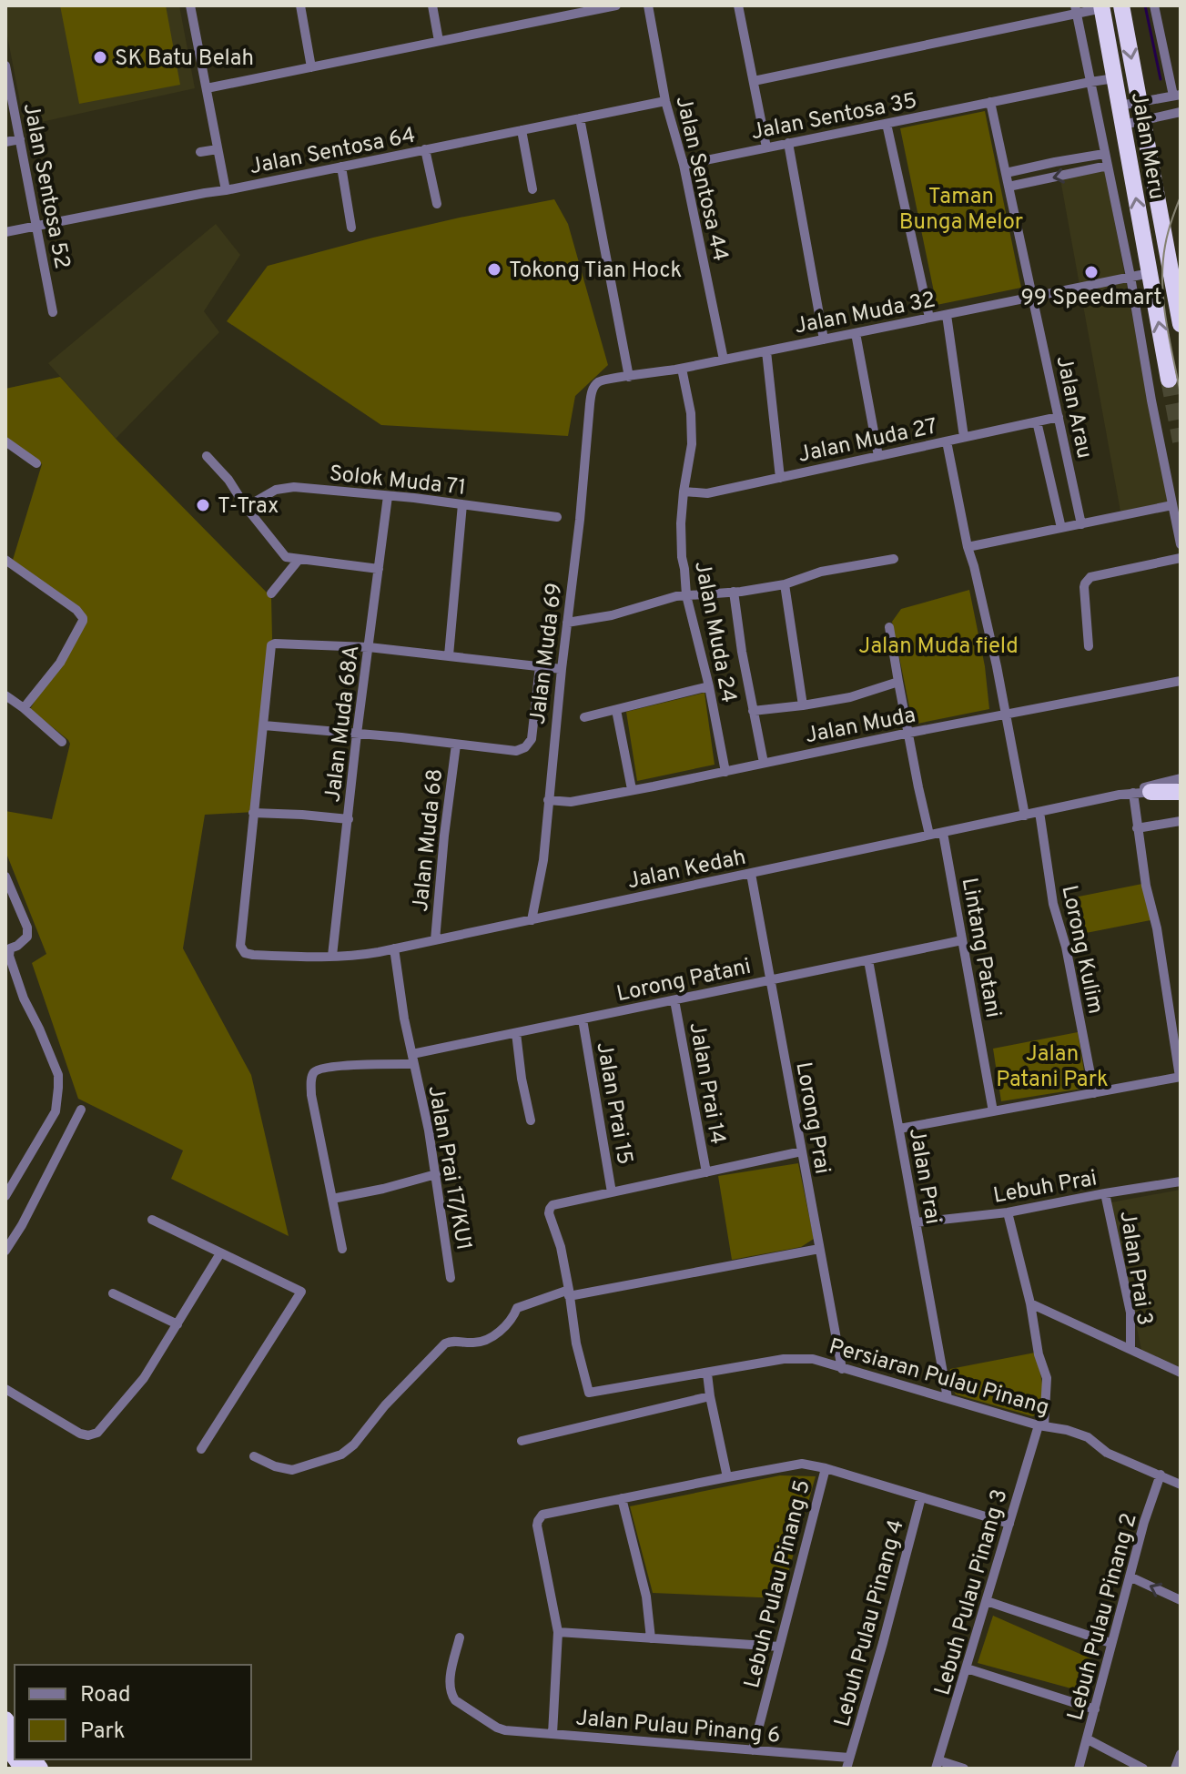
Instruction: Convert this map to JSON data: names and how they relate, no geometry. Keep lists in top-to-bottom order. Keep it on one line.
{"streets":{"highway":["Jalan Meru"],"street":["Jalan Sentosa 35","Jalan Sentosa 64","Jalan Sentosa 44","Jalan Sentosa 52","Jalan Muda 32","Jalan Arau","Jalan Muda 27","Solok Muda 71","Jalan Muda 24","Jalan Muda 69","Jalan Muda 68A","Jalan Muda","Jalan Muda 68","Jalan Kedah","Lintang Patani","Lorong Kulim","Lorong Patani","Jalan Prai 14","Jalan Prai 15","Lorong Prai","Jalan Prai 17/KU1","Jalan Prai","Lebuh Prai","Jalan Prai 3","Persiaran Pulau Pinang","Lebuh Pulau Pinang 5","Lebuh Pulau Pinang 3","Lebuh Pulau Pinang 2","Lebuh Pulau Pinang 4","Jalan Pulau Pinang 6"]},"crossings":[["Jalan Sentosa 35","Jalan Meru"],["Jalan Sentosa 35","Jalan Sentosa 44"],["Jalan Meru","Jalan Muda 32"],["Jalan Sentosa 64","Jalan Sentosa 44"],["Jalan Sentosa 64","Jalan Sentosa 52"],["Jalan Sentosa 44","Jalan Muda 32"],["Jalan Muda 32","Jalan Arau"],["Jalan Muda 32","Jalan Muda 24"],["Jalan Muda 32","Jalan Muda 69"],["Jalan Arau","Jalan Muda 27"],["Jalan Muda 27","Jalan Muda 24"],["Solok Muda 71","Jalan Muda 68A"],["Jalan Muda 24","Jalan Muda"],["Jalan Muda 69","Jalan Muda"],["Jalan Muda 69","Jalan Kedah"],["Jalan Muda 68A","Jalan Kedah"],["Jalan Muda 68","Jalan Kedah"],["Jalan Kedah","Lintang Patani"],["Jalan Kedah","Lorong Kulim"],["Jalan Kedah","Lorong Prai"],["Jalan Kedah","Jalan Prai 17/KU1"],["Lintang Patani","Lorong Patani"],["Lorong Patani","Jalan Prai 14"],["Lorong Patani","Jalan Prai 15"],["Lorong Patani","Lorong Prai"],["Lorong Patani","Jalan Prai 17/KU1"],["Lorong Patani","Jalan Prai"],["Lorong Prai","Persiaran Pulau Pinang"],["Jalan Prai","Lebuh Prai"],["Jalan Prai","Persiaran Pulau Pinang"],["Lebuh Prai","Jalan Prai 3"],["Lebuh Prai","Lebuh Pulau Pinang 3"],["Persiaran Pulau Pinang","Lebuh Pulau Pinang 3"],["Persiaran Pulau Pinang","Lebuh Pulau Pinang 2"],["Lebuh Pulau Pinang 5","Jalan Pulau Pinang 6"],["Lebuh Pulau Pinang 4","Jalan Pulau Pinang 6"]],"parks":["Taman Bunga Melor","Jalan Muda field","Jalan Patani Park"],"places":["SK Batu Belah","Tokong Tian Hock","99 Speedmart","T-Trax"],"legend":["Road","Park"]}
